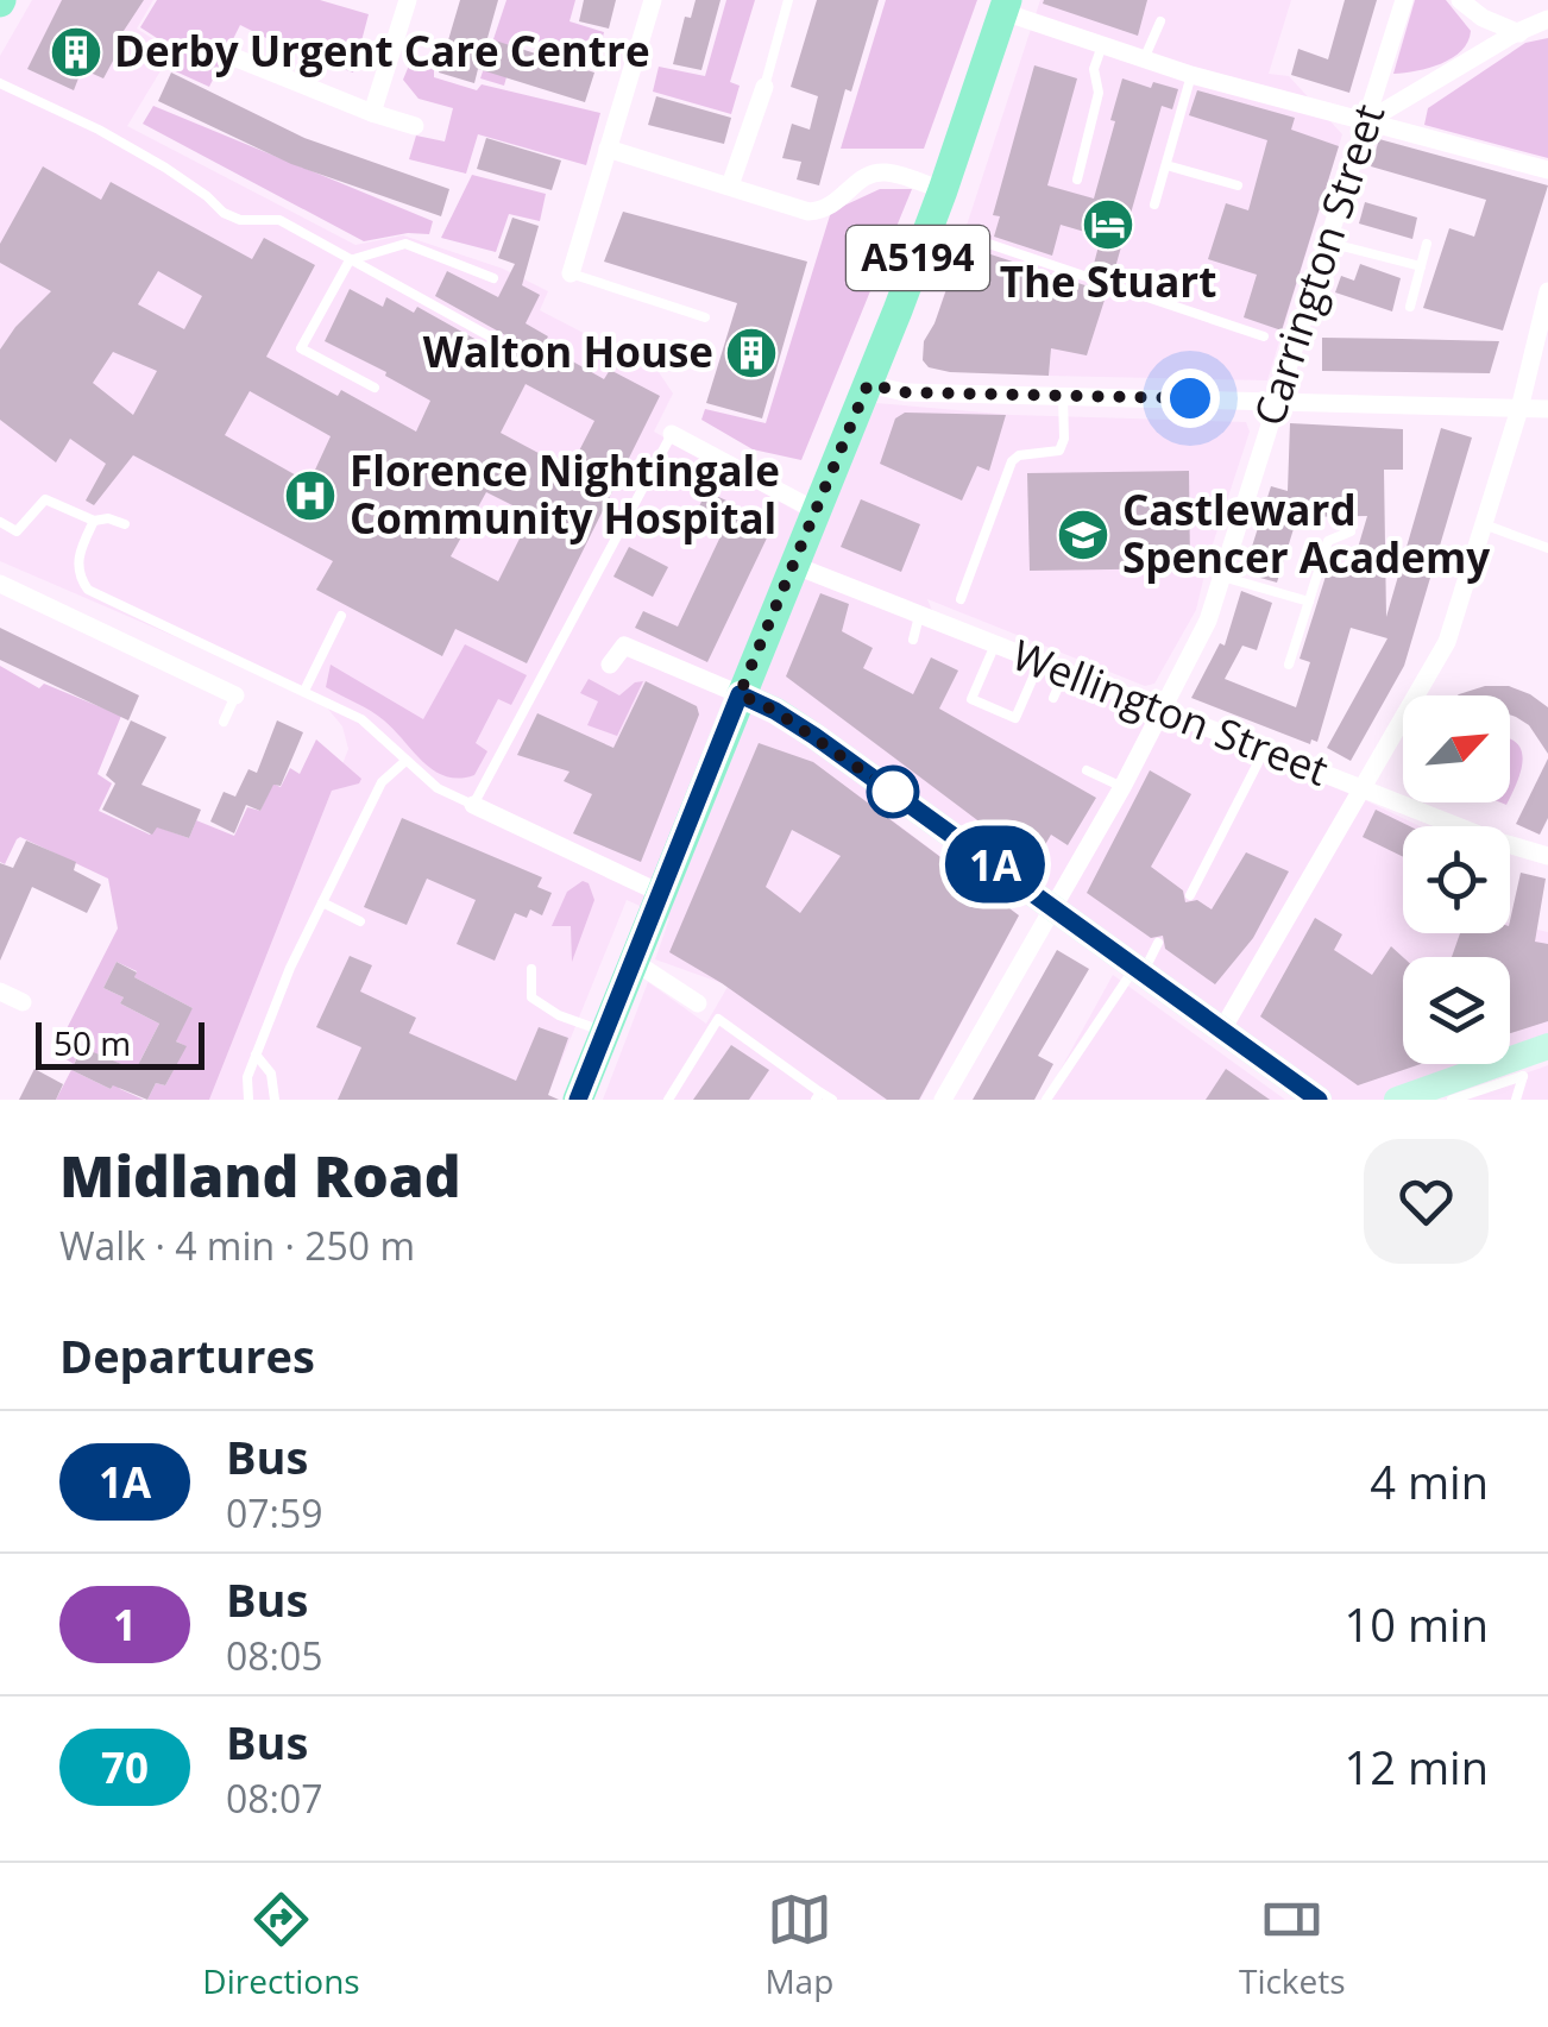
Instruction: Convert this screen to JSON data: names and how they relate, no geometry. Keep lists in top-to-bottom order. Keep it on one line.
{"streets":{"main road":["A5194"],"street":["Carrington Street","Wellington Street"]},"crossings":[["A5194","Wellington Street"],["Carrington Street","Wellington Street"]],"places":{"building":["Derby Urgent Care Centre","Walton House"],"hotel":["The Stuart"],"hospital":["Florence Nightingale Community Hospital"],"school or university":["Castleward Spencer Academy"]},"lines":["bus line 1A"],"scale_bar":"50 m","north":"top right","page":{"on_map":"1A","scale":"50 m","heading":[["Midland Road","Walk · 4 min · 250 m"],"Departures"],"list":[{"mark":"1A","name":"Bus","note":"07:59","value":"4 min"},{"mark":"1","name":"Bus","note":"08:05","value":"10 min"},{"mark":"70","name":"Bus","note":"08:07","value":"12 min"}],"tabs":["Directions","Map","Tickets"]}}
